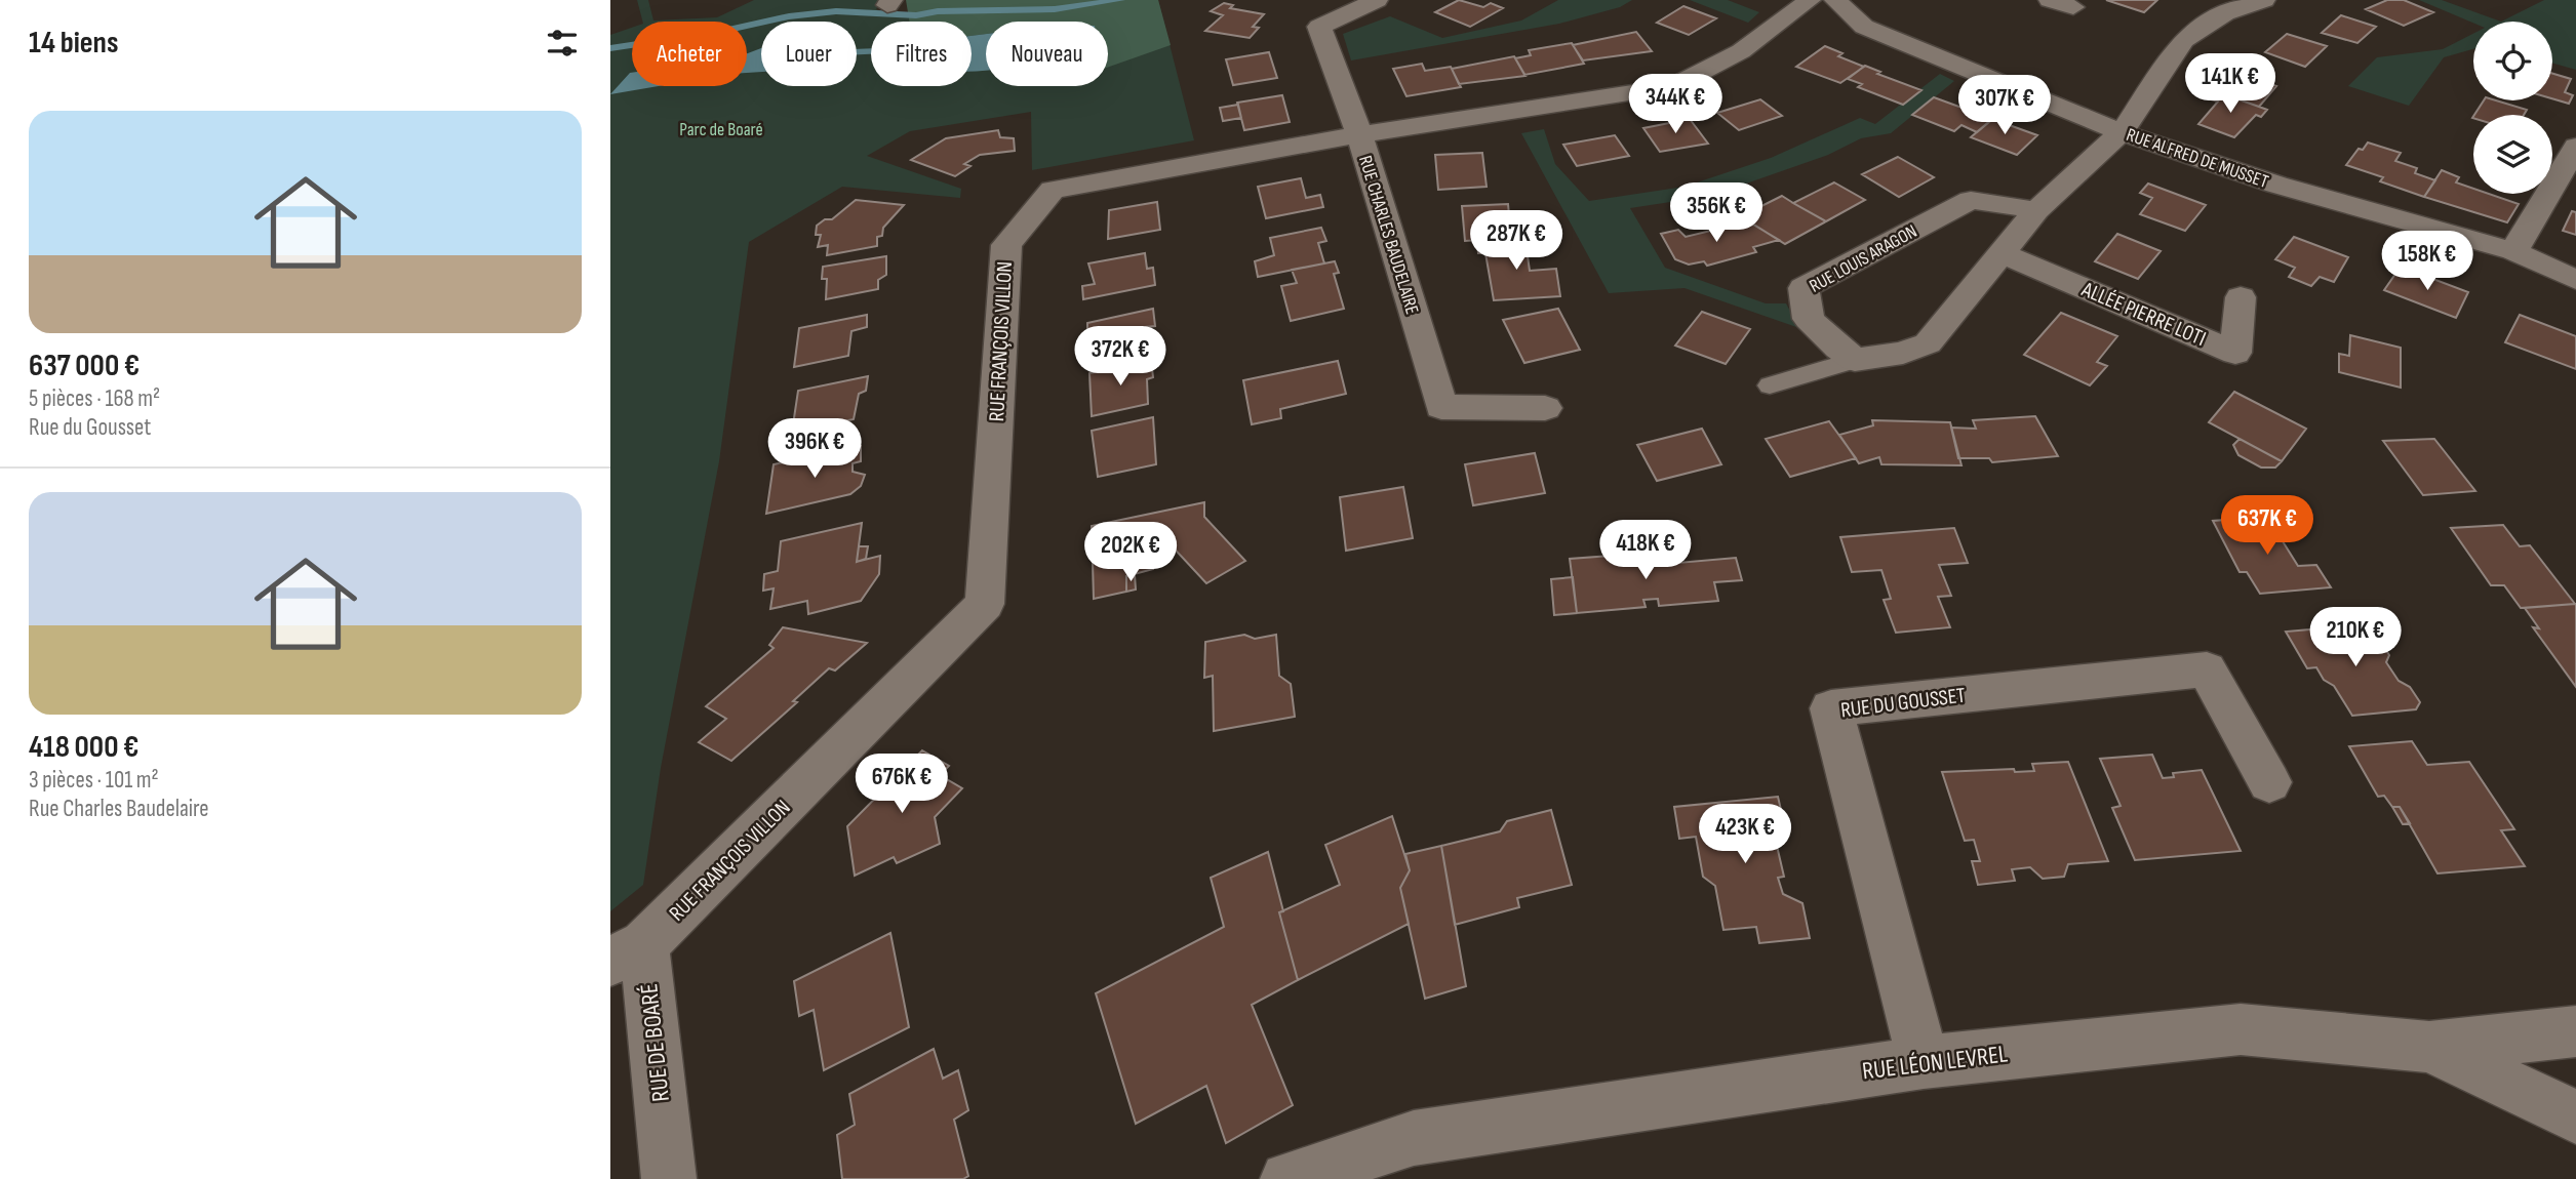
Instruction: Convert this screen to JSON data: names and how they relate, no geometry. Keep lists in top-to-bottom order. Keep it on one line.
{"streets":{"street":["RUE ALFRED DE MUSSET","RUE CHARLES BAUDELAIRE","RUE LOUIS ARAGON","ALLÉE PIERRE LOTI","RUE FRANÇOIS VILLON","RUE DU GOUSSET","RUE DE BOARÉ","RUE LÉON LEVREL"]},"crossings":[["RUE CHARLES BAUDELAIRE","RUE FRANÇOIS VILLON"],["RUE FRANÇOIS VILLON","RUE DE BOARÉ"],["RUE DU GOUSSET","RUE LÉON LEVREL"]],"parks":["Parc de Boaré"],"page":{"heading":"14 biens","chip":["Acheter","Louer","Filtres","Nouveau"],"price":["141K €","344K €","307K €","356K €","287K €","158K €","372K €","396K €","637K €","418K €","202K €","210K €","676K €","423K €"],"list":[{"name":"637 000 €","note":"5 pièces · 168 m² · Rue du Gousset"},{"name":"418 000 €","note":"3 pièces · 101 m² · Rue Charles Baudelaire"}]}}
